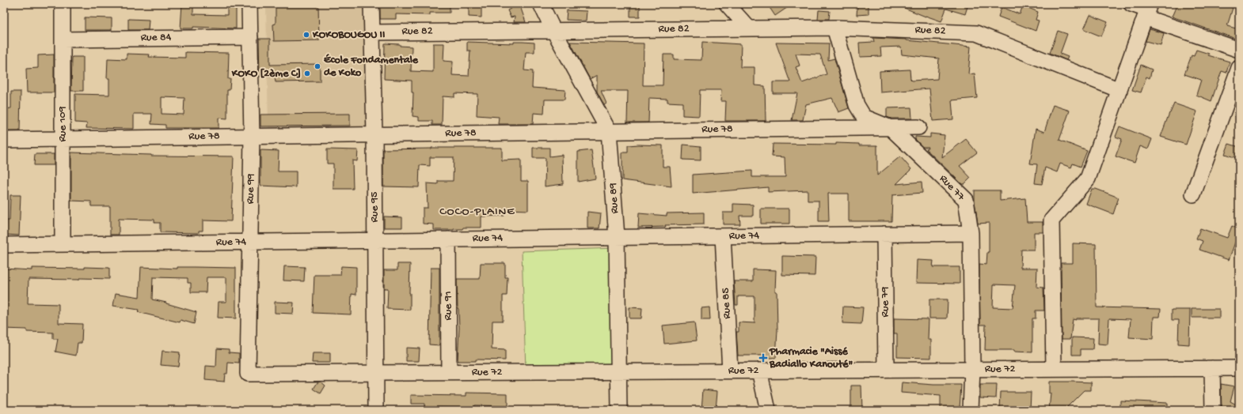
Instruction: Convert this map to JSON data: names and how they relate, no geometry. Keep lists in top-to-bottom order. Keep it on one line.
{"streets":{"street":["Rue 82","Rue 84","Rue 109","Rue 78","Rue 77","Rue 99","Rue 89","Rue 95","Rue 74","Rue 79","Rue 85","Rue 91","Rue 72"]},"crossings":[["Rue 82","Rue 77"],["Rue 82","Rue 89"],["Rue 82","Rue 95"],["Rue 84","Rue 109"],["Rue 84","Rue 99"],["Rue 109","Rue 78"],["Rue 109","Rue 74"],["Rue 78","Rue 77"],["Rue 78","Rue 99"],["Rue 78","Rue 89"],["Rue 78","Rue 95"],["Rue 77","Rue 74"],["Rue 77","Rue 72"],["Rue 99","Rue 74"],["Rue 99","Rue 72"],["Rue 89","Rue 74"],["Rue 89","Rue 72"],["Rue 95","Rue 74"],["Rue 95","Rue 72"],["Rue 74","Rue 79"],["Rue 74","Rue 85"],["Rue 74","Rue 91"],["Rue 79","Rue 72"],["Rue 85","Rue 72"],["Rue 91","Rue 72"]],"districts":["COCO-PLAINE"],"places":{"other":["KOKOBOUGOU II","École Fondamentale de Koko","KOKO [2ème C]"],"health":["Pharmacie \"Aissé Badiallo Kanouté\""]}}
